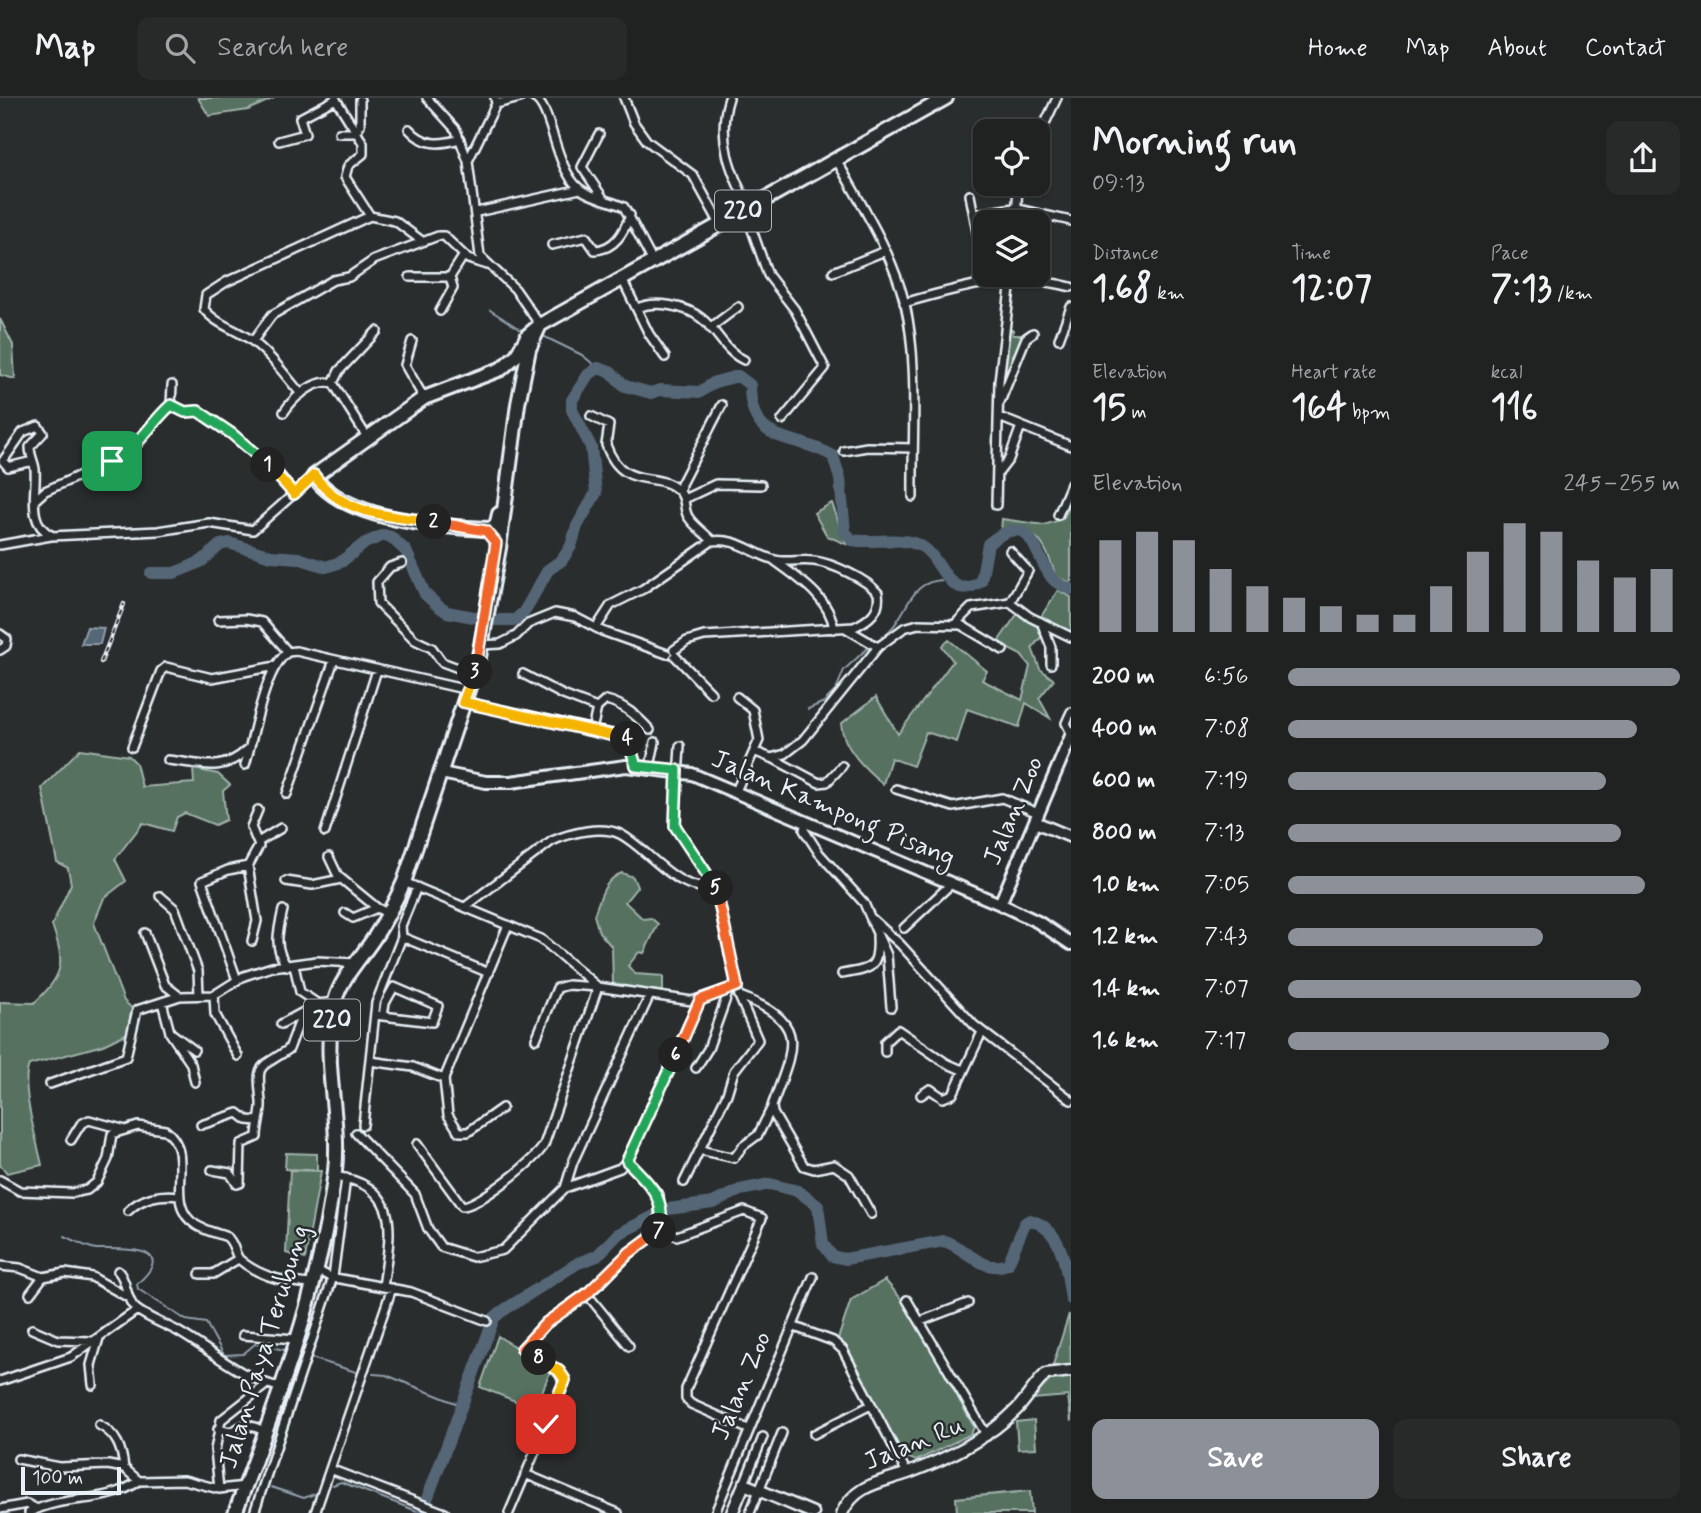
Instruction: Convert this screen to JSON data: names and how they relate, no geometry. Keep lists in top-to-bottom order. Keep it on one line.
{"streets":{"main road":["220","Jalan Kampong Pisang","Jalan Zoo","Jalan Paya Terubung"],"street":["Jalan Ru"]},"crossings":[["220","Jalan Paya Terubung"],["Jalan Kampong Pisang","Jalan Zoo"],["Jalan Kampong Pisang","Jalan Paya Terubung"]],"scale_bar":"100 m","page":{"header":"Map","search":"Search here","nav":["Home","Map","About","Contact"],"heading":["Morning run","09:13"],"stats":[["Distance","1.68 km"],["Time","12:07"],["Pace","7:13 /km"],["Elevation","15 m"],["Heart rate","164 bpm"],["kcal","116"]],"pins":["1","2","3","4","5","6","7","8"],"chart":["Elevation","245–255 m"],"list":[{"name":"200 m","note":"6:56"},{"name":"400 m","note":"7:08"},{"name":"600 m","note":"7:19"},{"name":"800 m","note":"7:13"},{"name":"1.0 km","note":"7:05"},{"name":"1.2 km","note":"7:43"},{"name":"1.4 km","note":"7:07"},{"name":"1.6 km","note":"7:17"}],"buttons":["Save","Share"],"scale":"100 m"}}
